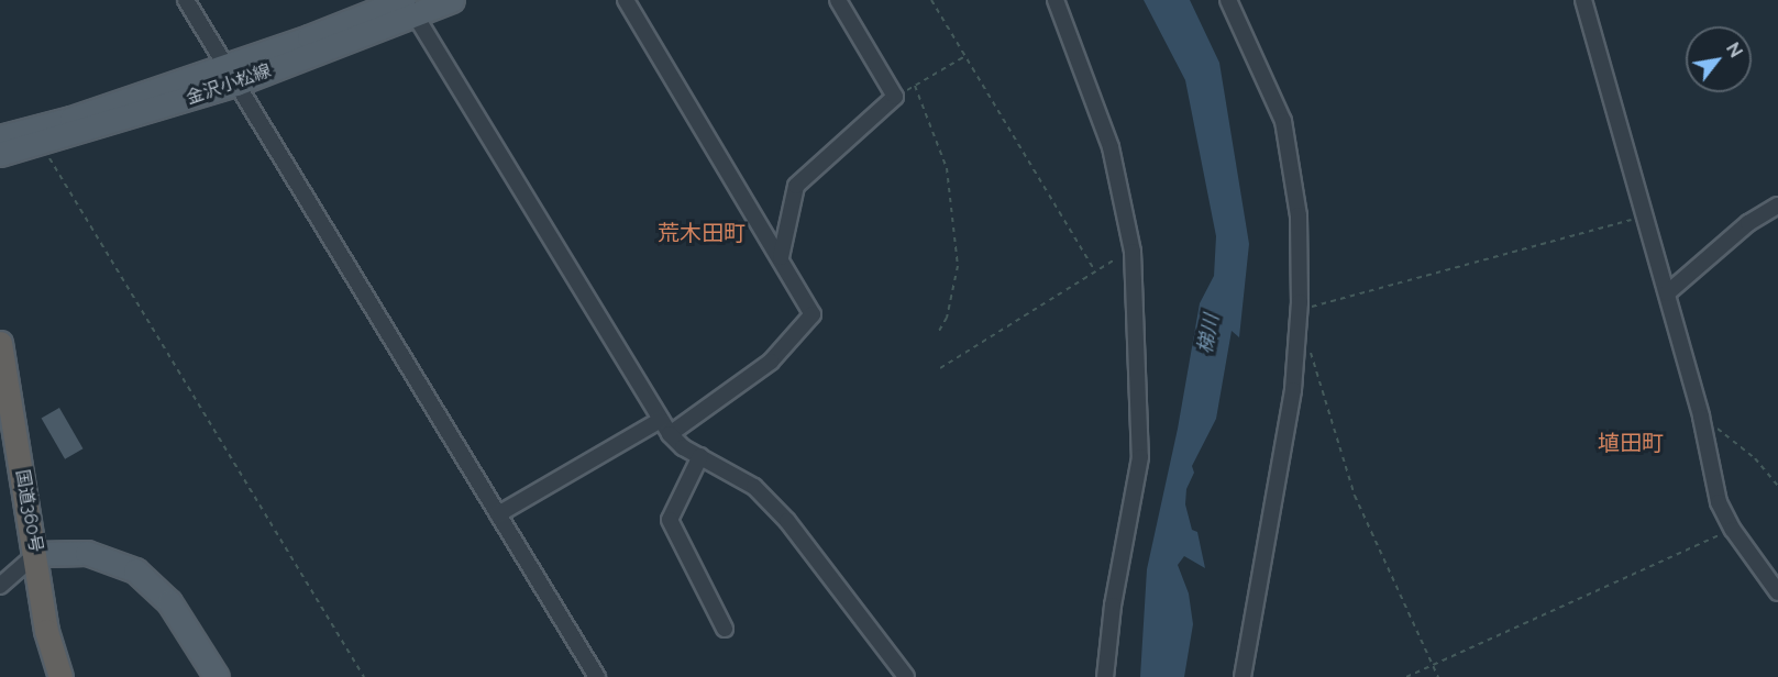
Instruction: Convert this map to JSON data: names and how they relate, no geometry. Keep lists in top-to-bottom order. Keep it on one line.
{"streets":{"highway":["国道360号"],"main road":["金沢小松線"]},"districts":["荒木田町","埴田町"],"water":["梯川"],"north":"top right"}
